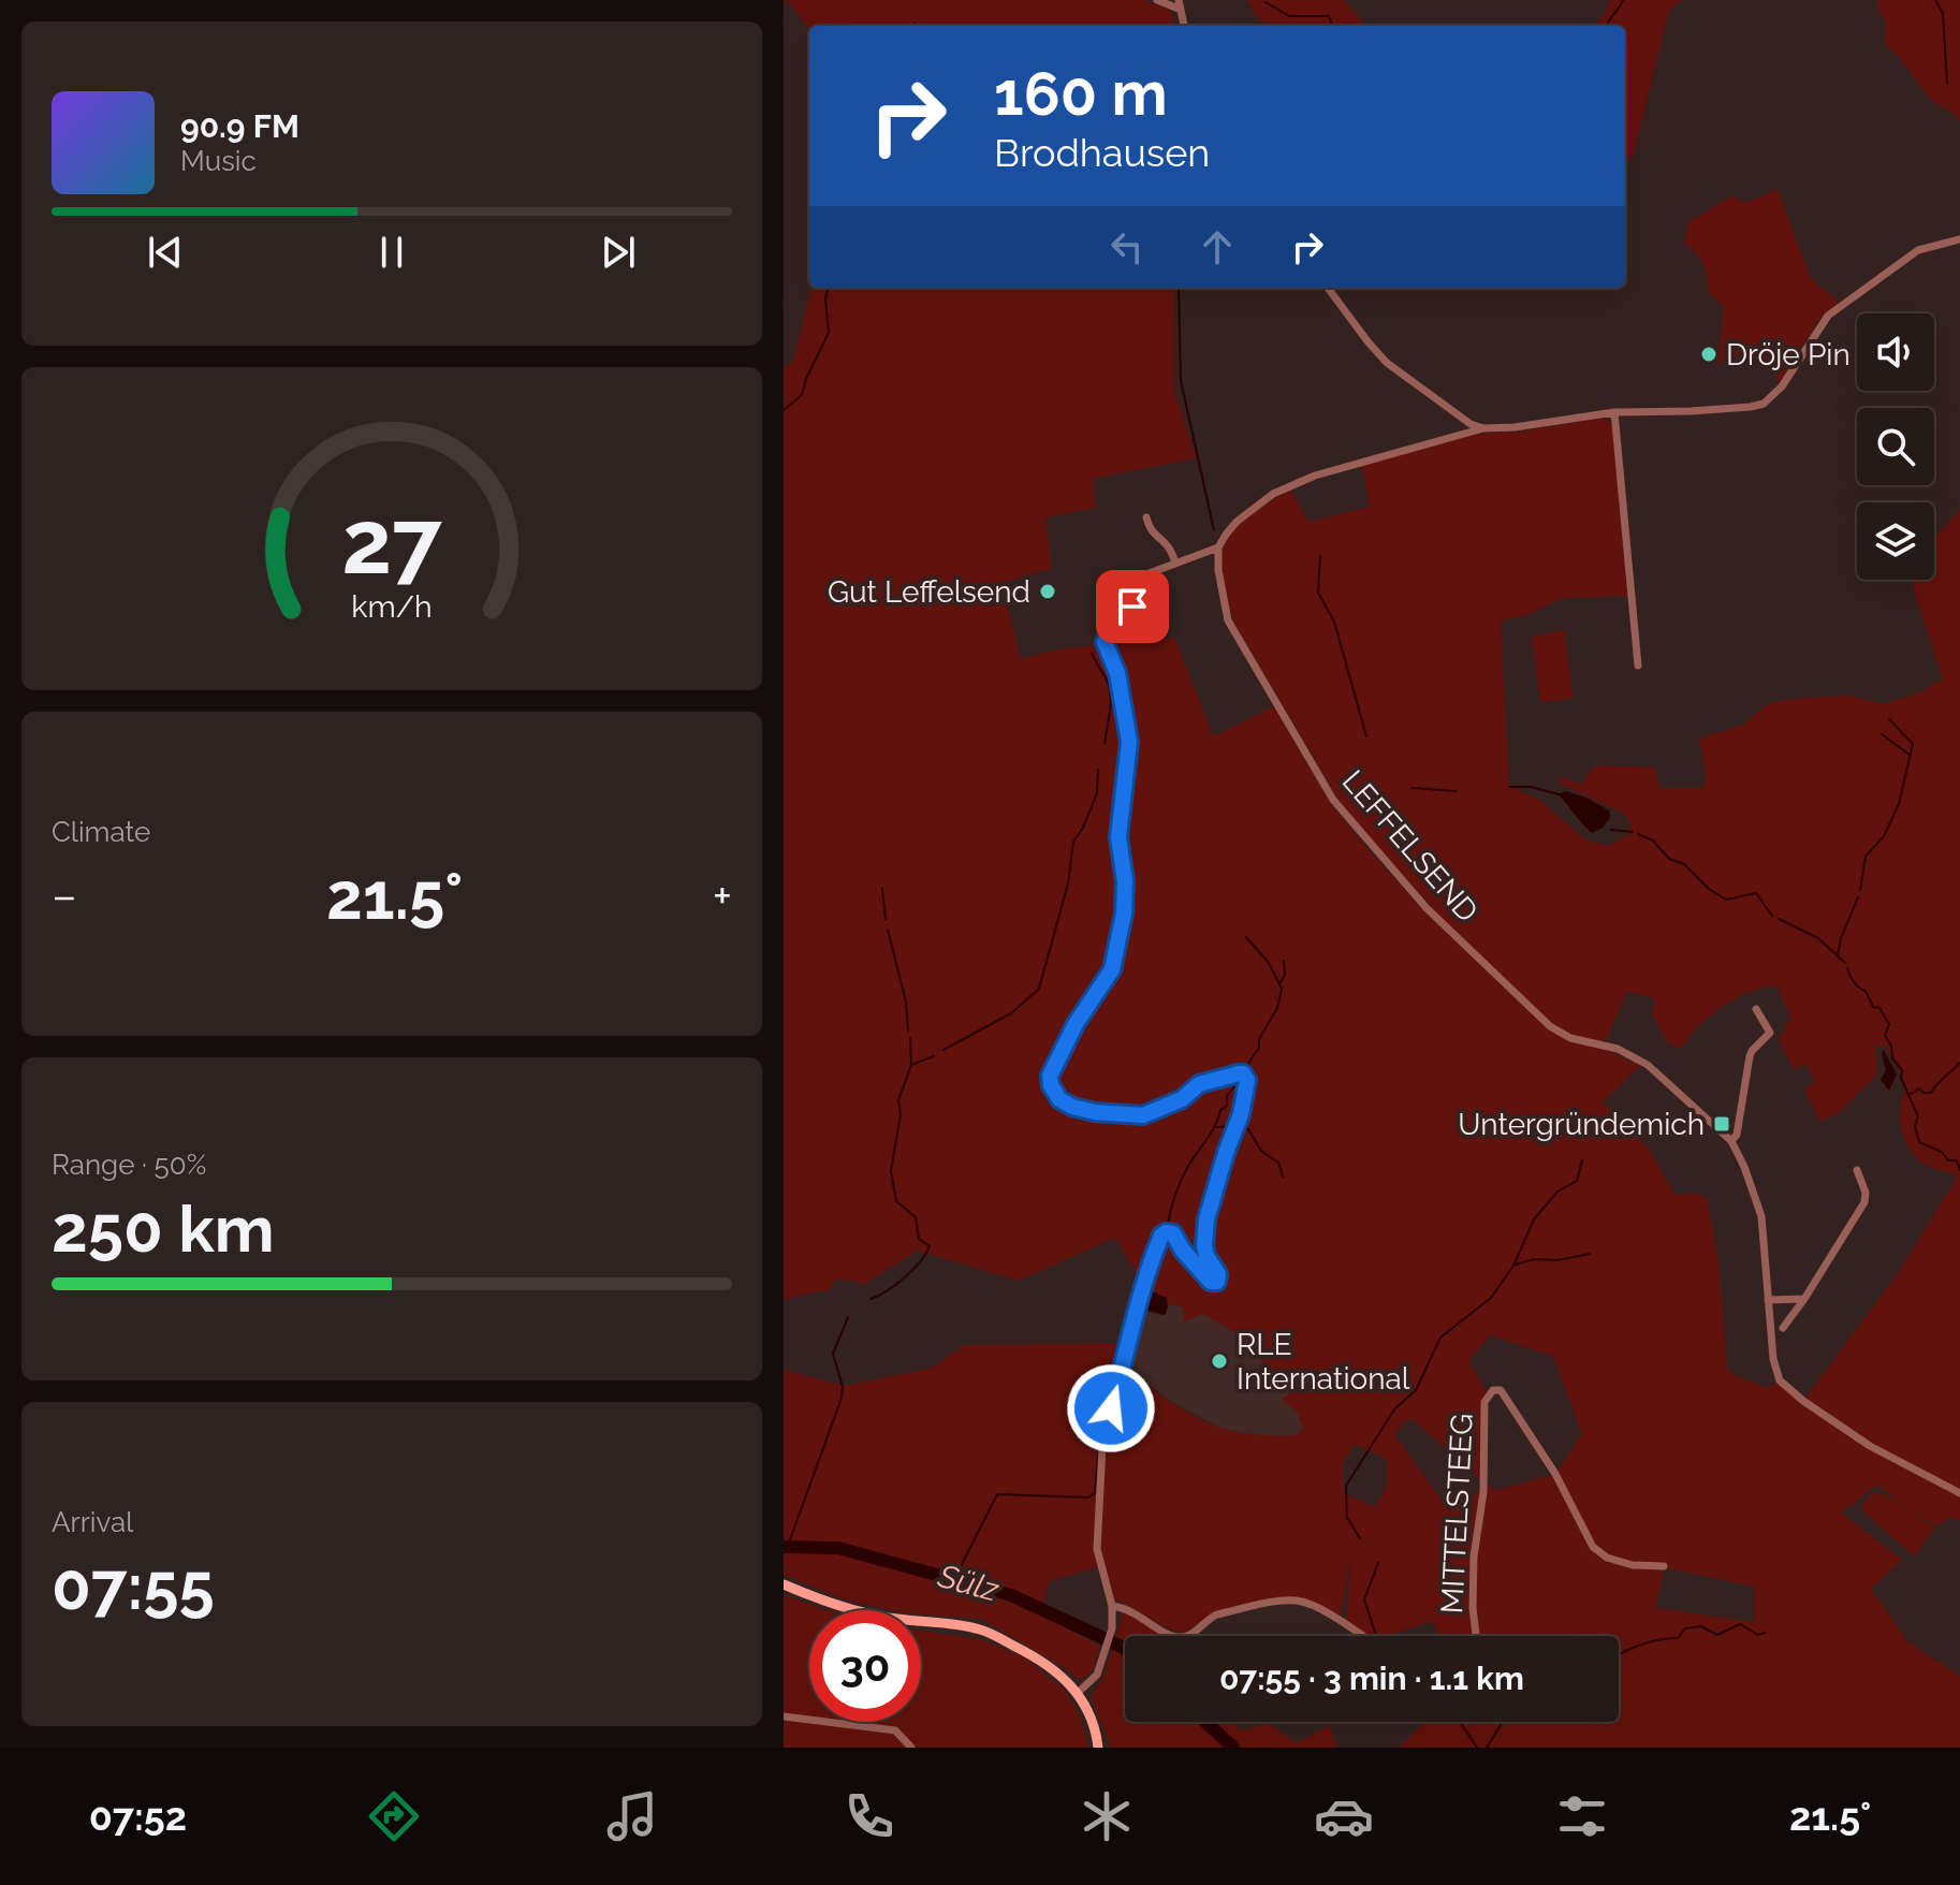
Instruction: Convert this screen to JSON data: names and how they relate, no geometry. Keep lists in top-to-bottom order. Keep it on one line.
{"streets":{"street":["LEFFELSEND","MITTELSTEEG"]},"water":["Sülz"],"places":{"other":["Dröje Pin","Gut Leffelsend","RLE International"],"transit":["Untergründemich"]},"page":{"turn":["160 m","Brodhausen"],"song":["90.9 FM","Music"],"tile":["Climate",["Range · 50%","250 km"],["Arrival","07:55"]],"heat":["−","21.5°","+"],"limit":"30","trip":"07:55 · 3 min · 1.1 km","tabs":["07:52","21.5°"],"gauge":["27","km/h"]}}
